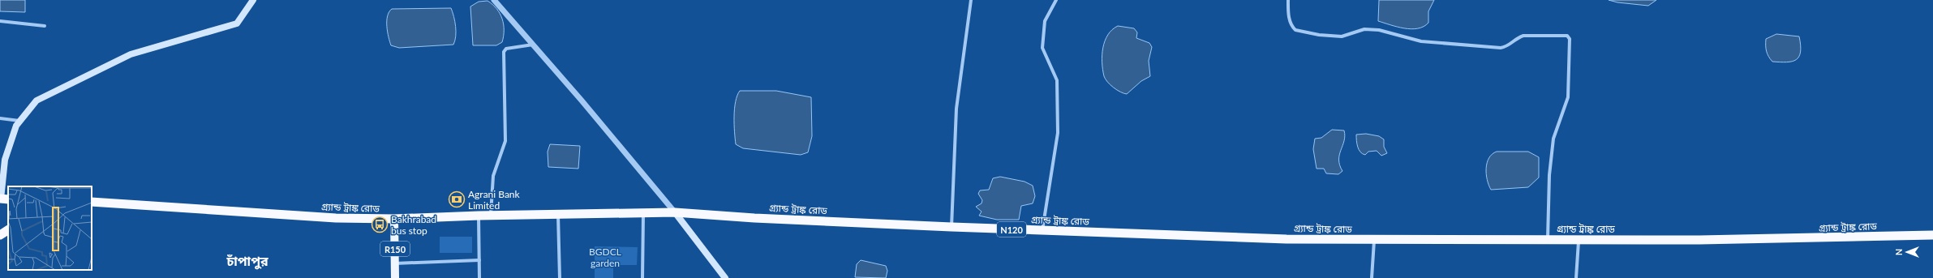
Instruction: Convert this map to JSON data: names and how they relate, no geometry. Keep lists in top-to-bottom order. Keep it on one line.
{"streets":{"highway":["গ্র্যান্ড ট্রাঙ্ক রোড","N120"],"main road":["R150"]},"crossings":[["গ্র্যান্ড ট্রাঙ্ক রোড","R150"]],"districts":["চাঁপাপুর"],"parks":["BGDCL garden"],"places":{"bank":["Agrani Bank Limited"],"bus stop":["Bakhrabad bus stop"]},"north":"left"}
